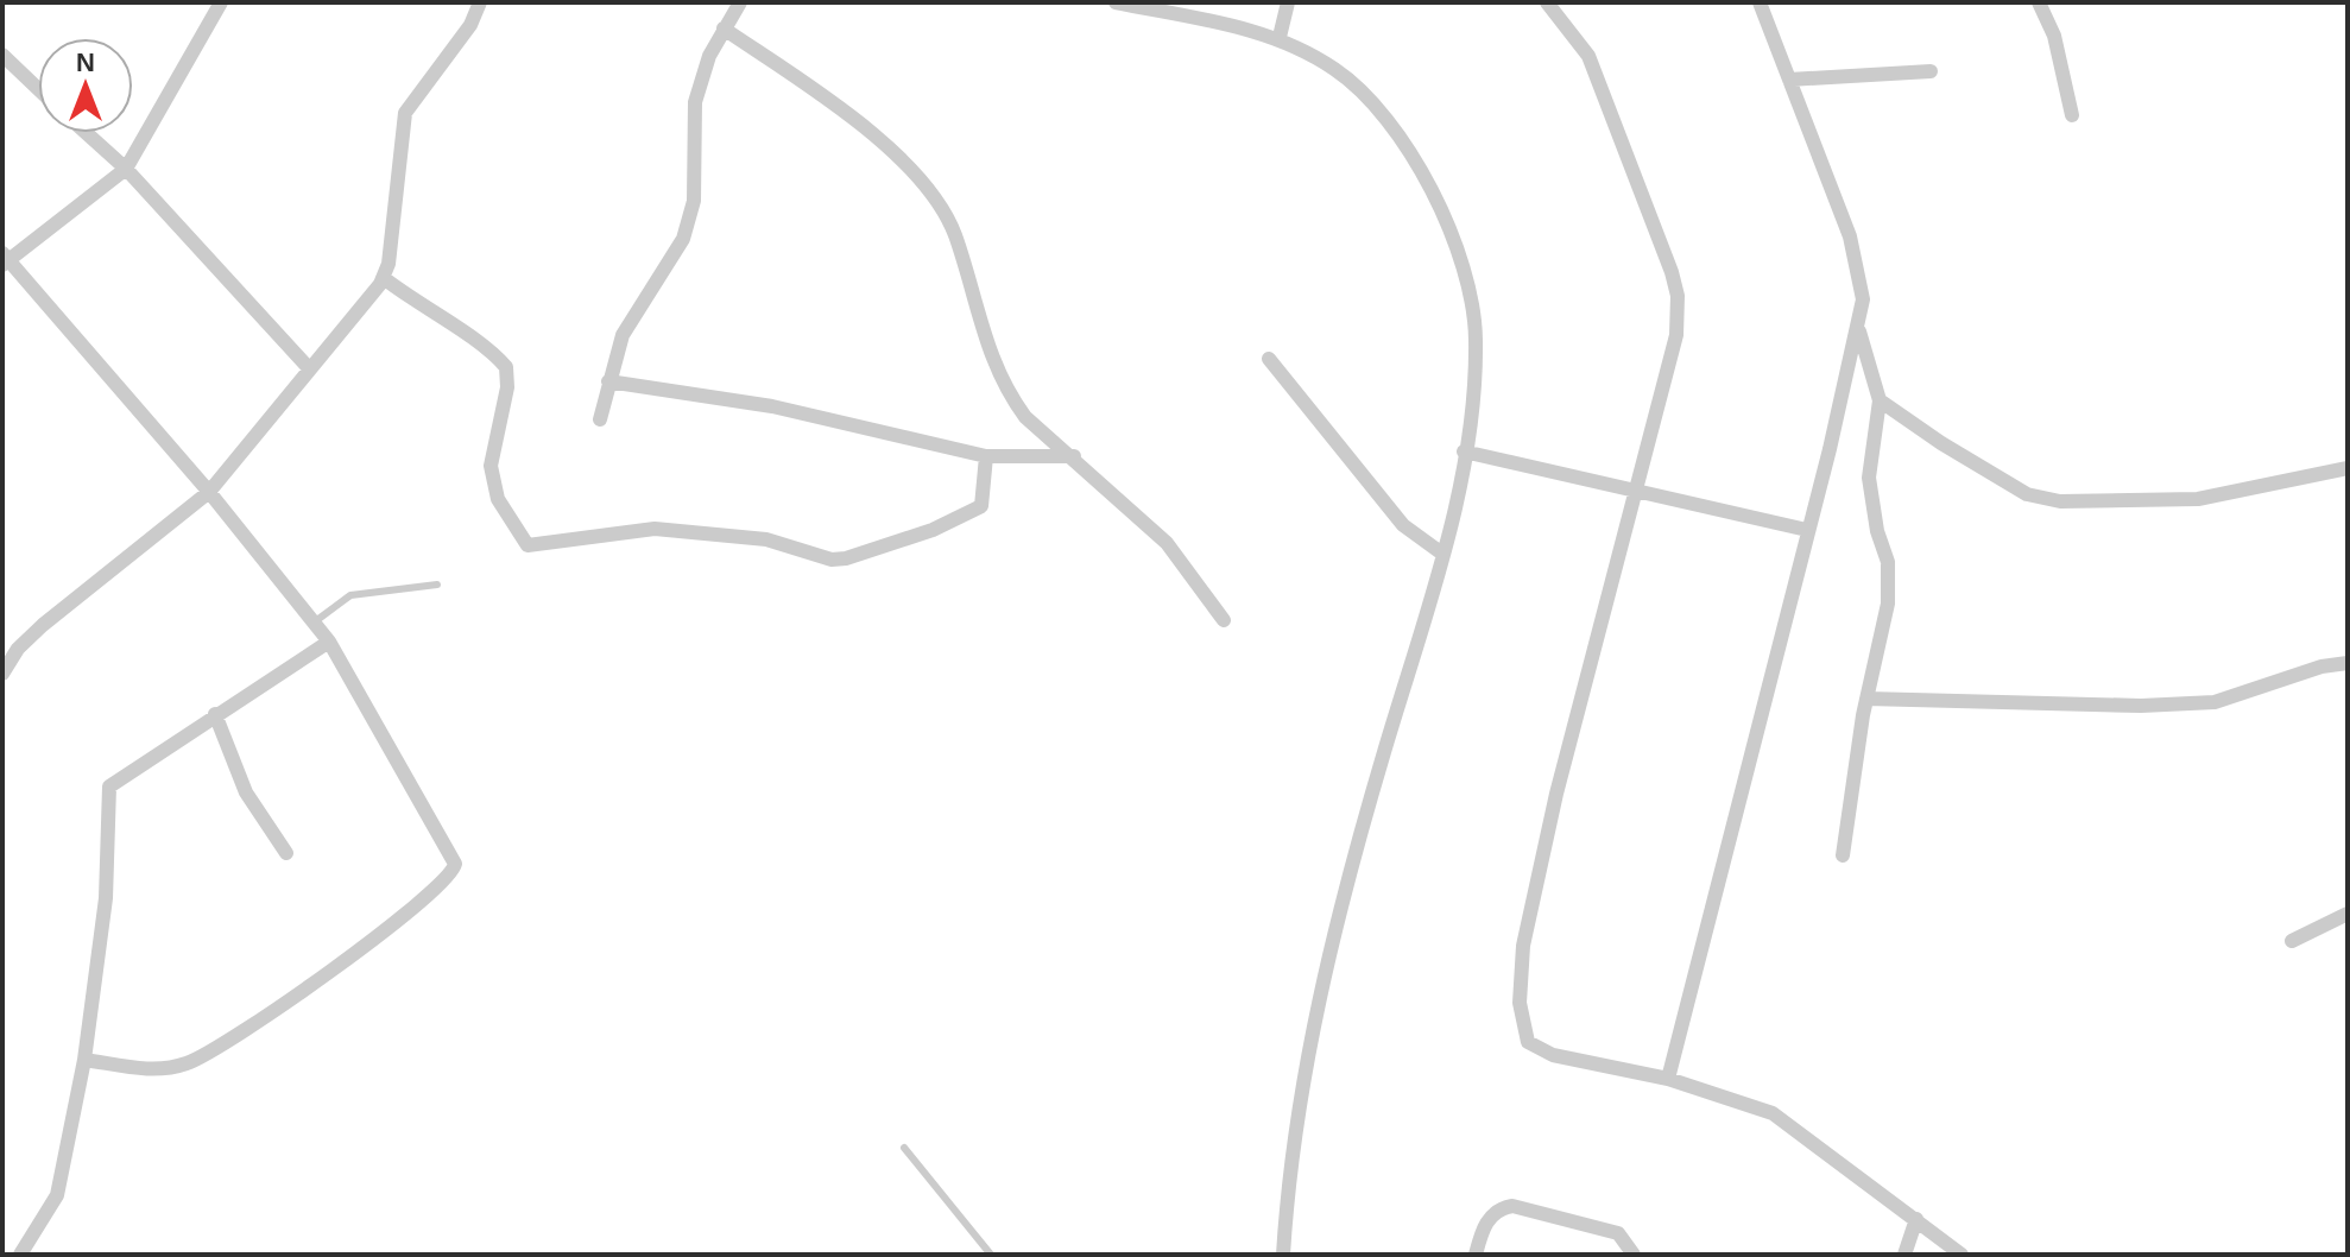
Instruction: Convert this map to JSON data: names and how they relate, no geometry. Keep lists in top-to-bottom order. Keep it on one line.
{"north":"top"}
